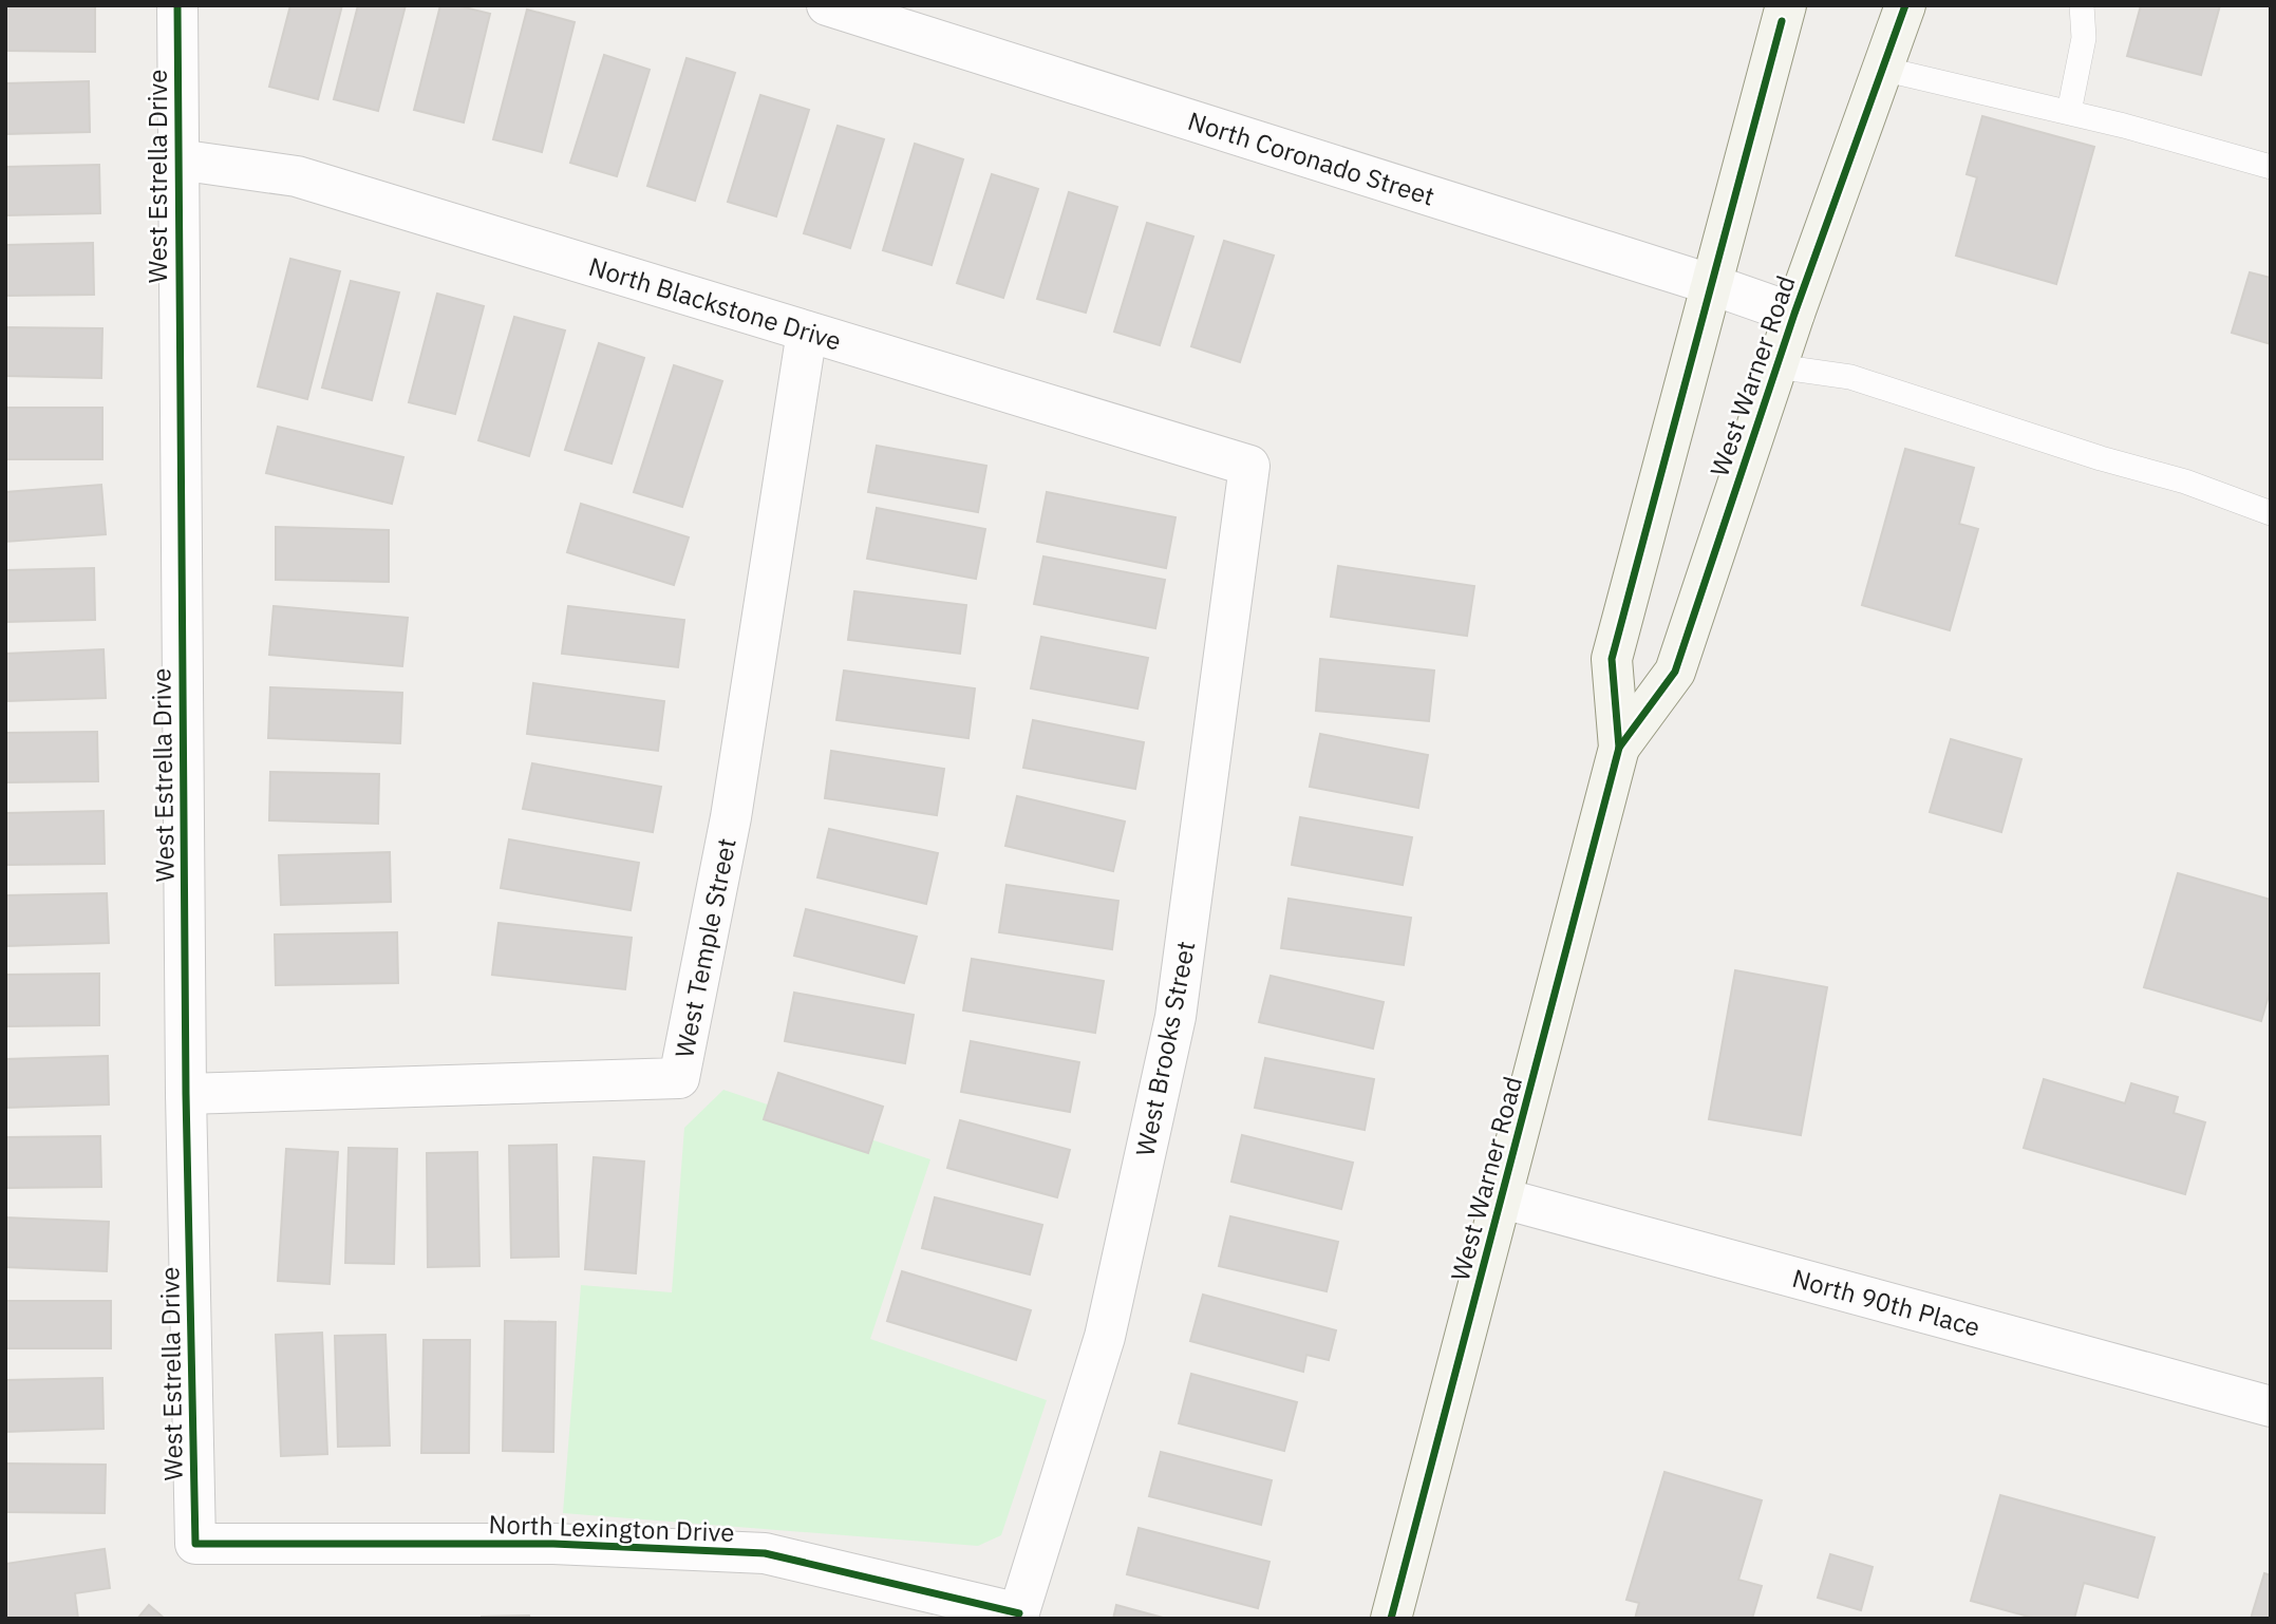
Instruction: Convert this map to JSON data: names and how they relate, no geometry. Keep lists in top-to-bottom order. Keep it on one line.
{"streets":{"main road":["West Warner Road"],"street":["North Coronado Street","West Estrella Drive","North Blackstone Drive","West Temple Street","West Brooks Street","North 90th Place","North Lexington Drive"]},"crossings":[["North Coronado Street","West Warner Road"],["West Estrella Drive","North Blackstone Drive"],["West Estrella Drive","West Temple Street"],["West Estrella Drive","North Lexington Drive"],["North Blackstone Drive","West Temple Street"],["North Blackstone Drive","West Brooks Street"],["West Warner Road","North 90th Place"],["West Brooks Street","North Lexington Drive"]]}
